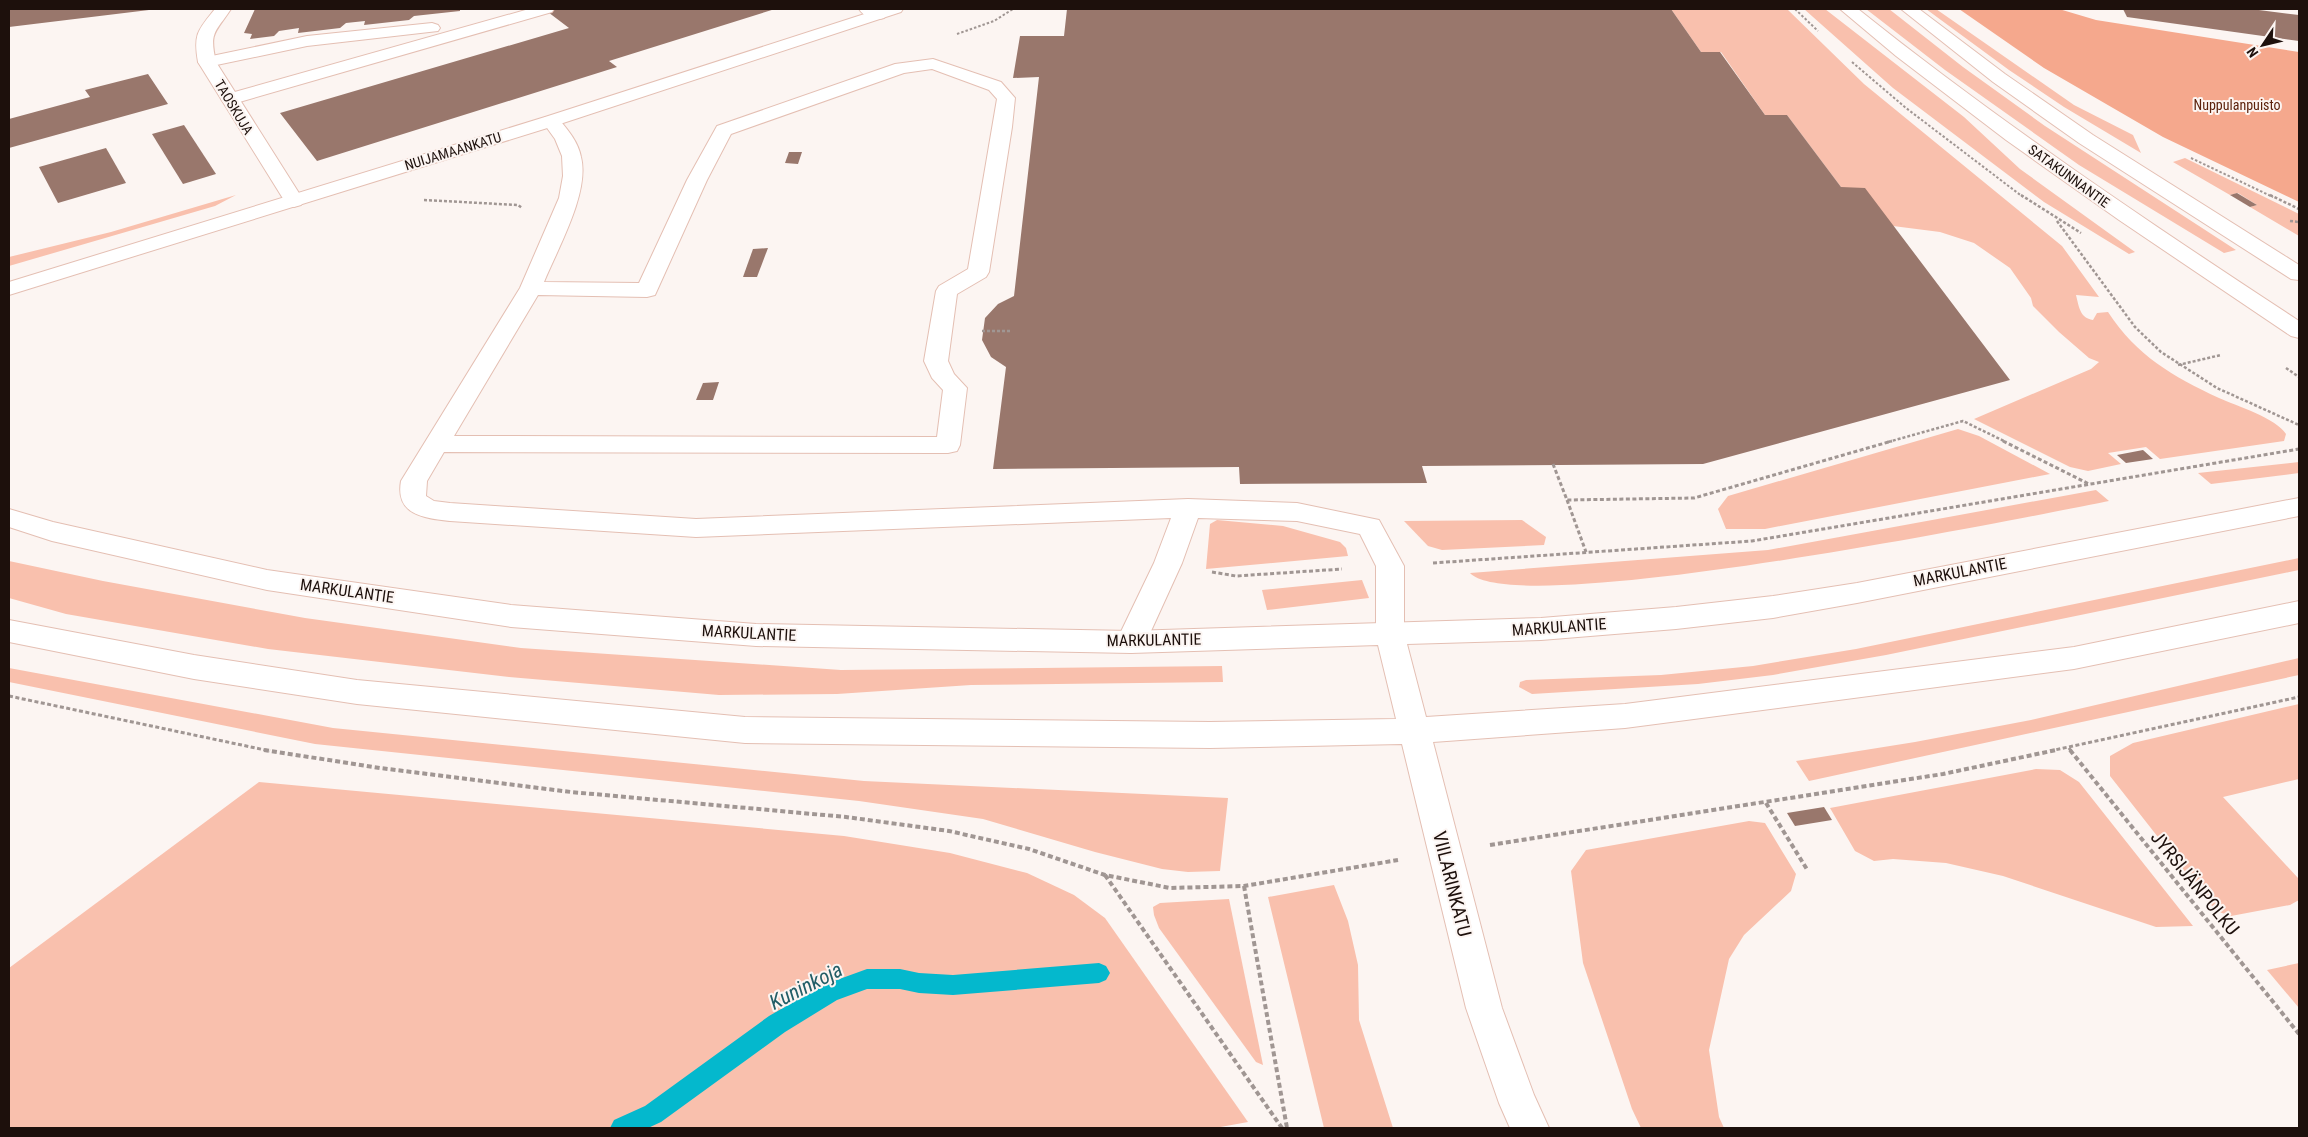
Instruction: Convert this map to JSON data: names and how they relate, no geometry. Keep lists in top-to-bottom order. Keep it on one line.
{"streets":{"main road":["TAOSKUJA","NUIJAMAANKATU","SATAKUNNANTIE","MARKULANTIE","VIILARINKATU"],"path":["JYRSIJÄNPOLKU"]},"crossings":[["TAOSKUJA","NUIJAMAANKATU"],["MARKULANTIE","VIILARINKATU"]],"water":["Kuninkoja"],"parks":["Nuppulanpuisto"],"north":"bottom left"}
